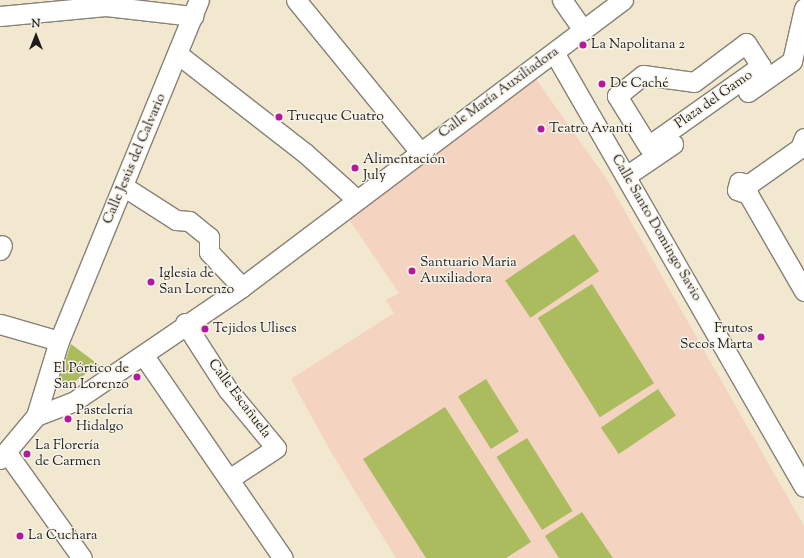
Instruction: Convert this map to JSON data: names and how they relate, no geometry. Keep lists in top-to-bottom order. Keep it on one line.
{"streets":{"street":["Calle María Auxiliadora","Plaza del Gamo","Calle Jesús del Calvario","Calle Santo Domingo Savio","Calle Escañuela"]},"crossings":[["Calle María Auxiliadora","Calle Jesús del Calvario"],["Calle María Auxiliadora","Calle Santo Domingo Savio"],["Calle María Auxiliadora","Calle Escañuela"]],"places":["La Napolitana 2","De Caché","Trueque Cuatro","Teatro Avanti","Alimentación July","Santuario Maria Auxiliadora","Iglesia de San Lorenzo","Tejidos Ulises","Frutos Secos Marta","El Pórtico de San Lorenzo","Pastelería Hidalgo","La Florería de Carmen","La Cuchara"],"north":"top"}
